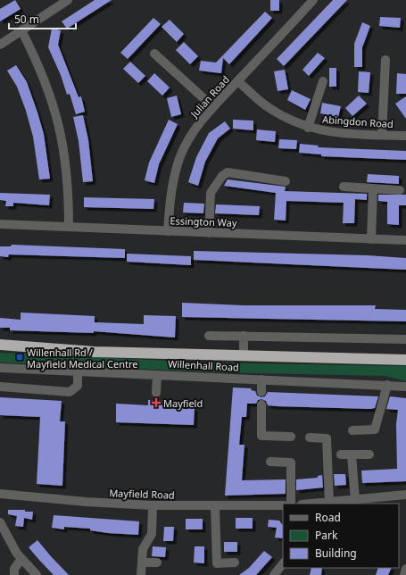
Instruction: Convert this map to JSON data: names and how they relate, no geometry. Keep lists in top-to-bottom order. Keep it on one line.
{"streets":{"highway":["Willenhall Road"],"street":["Julian Road","Abingdon Road","Essington Way","Mayfield Road"]},"crossings":[["Julian Road","Abingdon Road"],["Julian Road","Essington Way"]],"places":{"transit":["Willenhall Rd / Mayfield Medical Centre"],"health":["Mayfield"]},"legend":["Road","Park","Building"],"scale_bar":"50 m"}
